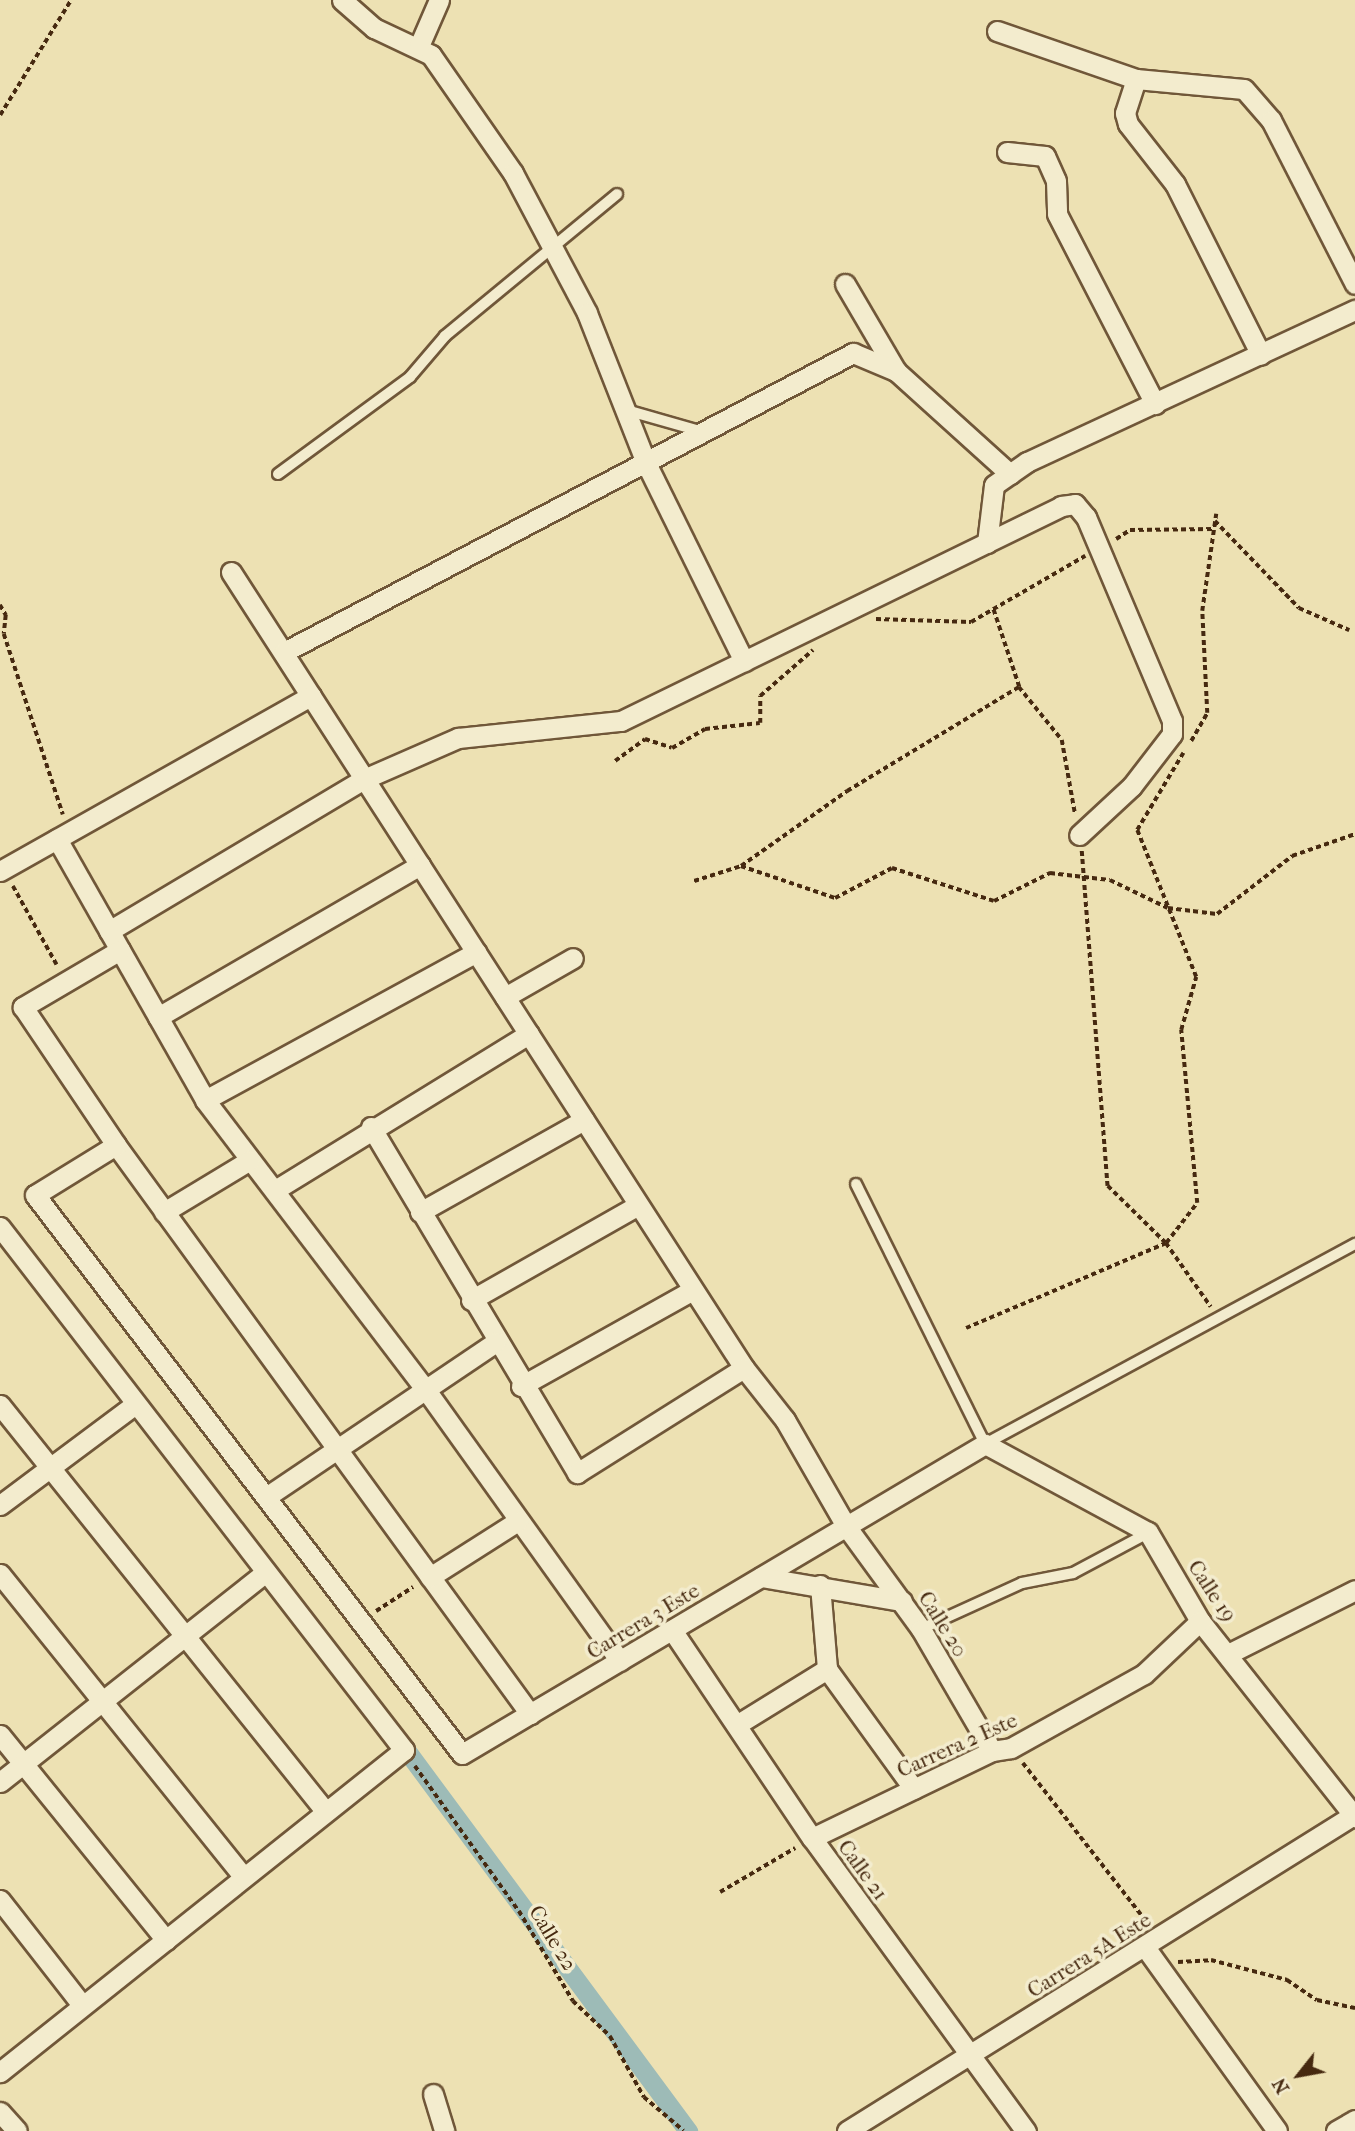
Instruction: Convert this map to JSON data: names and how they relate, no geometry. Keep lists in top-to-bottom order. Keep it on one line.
{"streets":{"street":["Calle 19","Carrera 3 Este","Calle 20","Carrera 2 Este","Calle 21","Carrera 5A Este"],"path":["Calle 22"]},"crossings":[["Calle 19","Carrera 2 Este"],["Calle 19","Carrera 5A Este"],["Carrera 3 Este","Calle 20"],["Carrera 3 Este","Calle 21"],["Calle 20","Carrera 2 Este"],["Carrera 2 Este","Calle 21"],["Calle 21","Carrera 5A Este"]],"north":"bottom left"}
